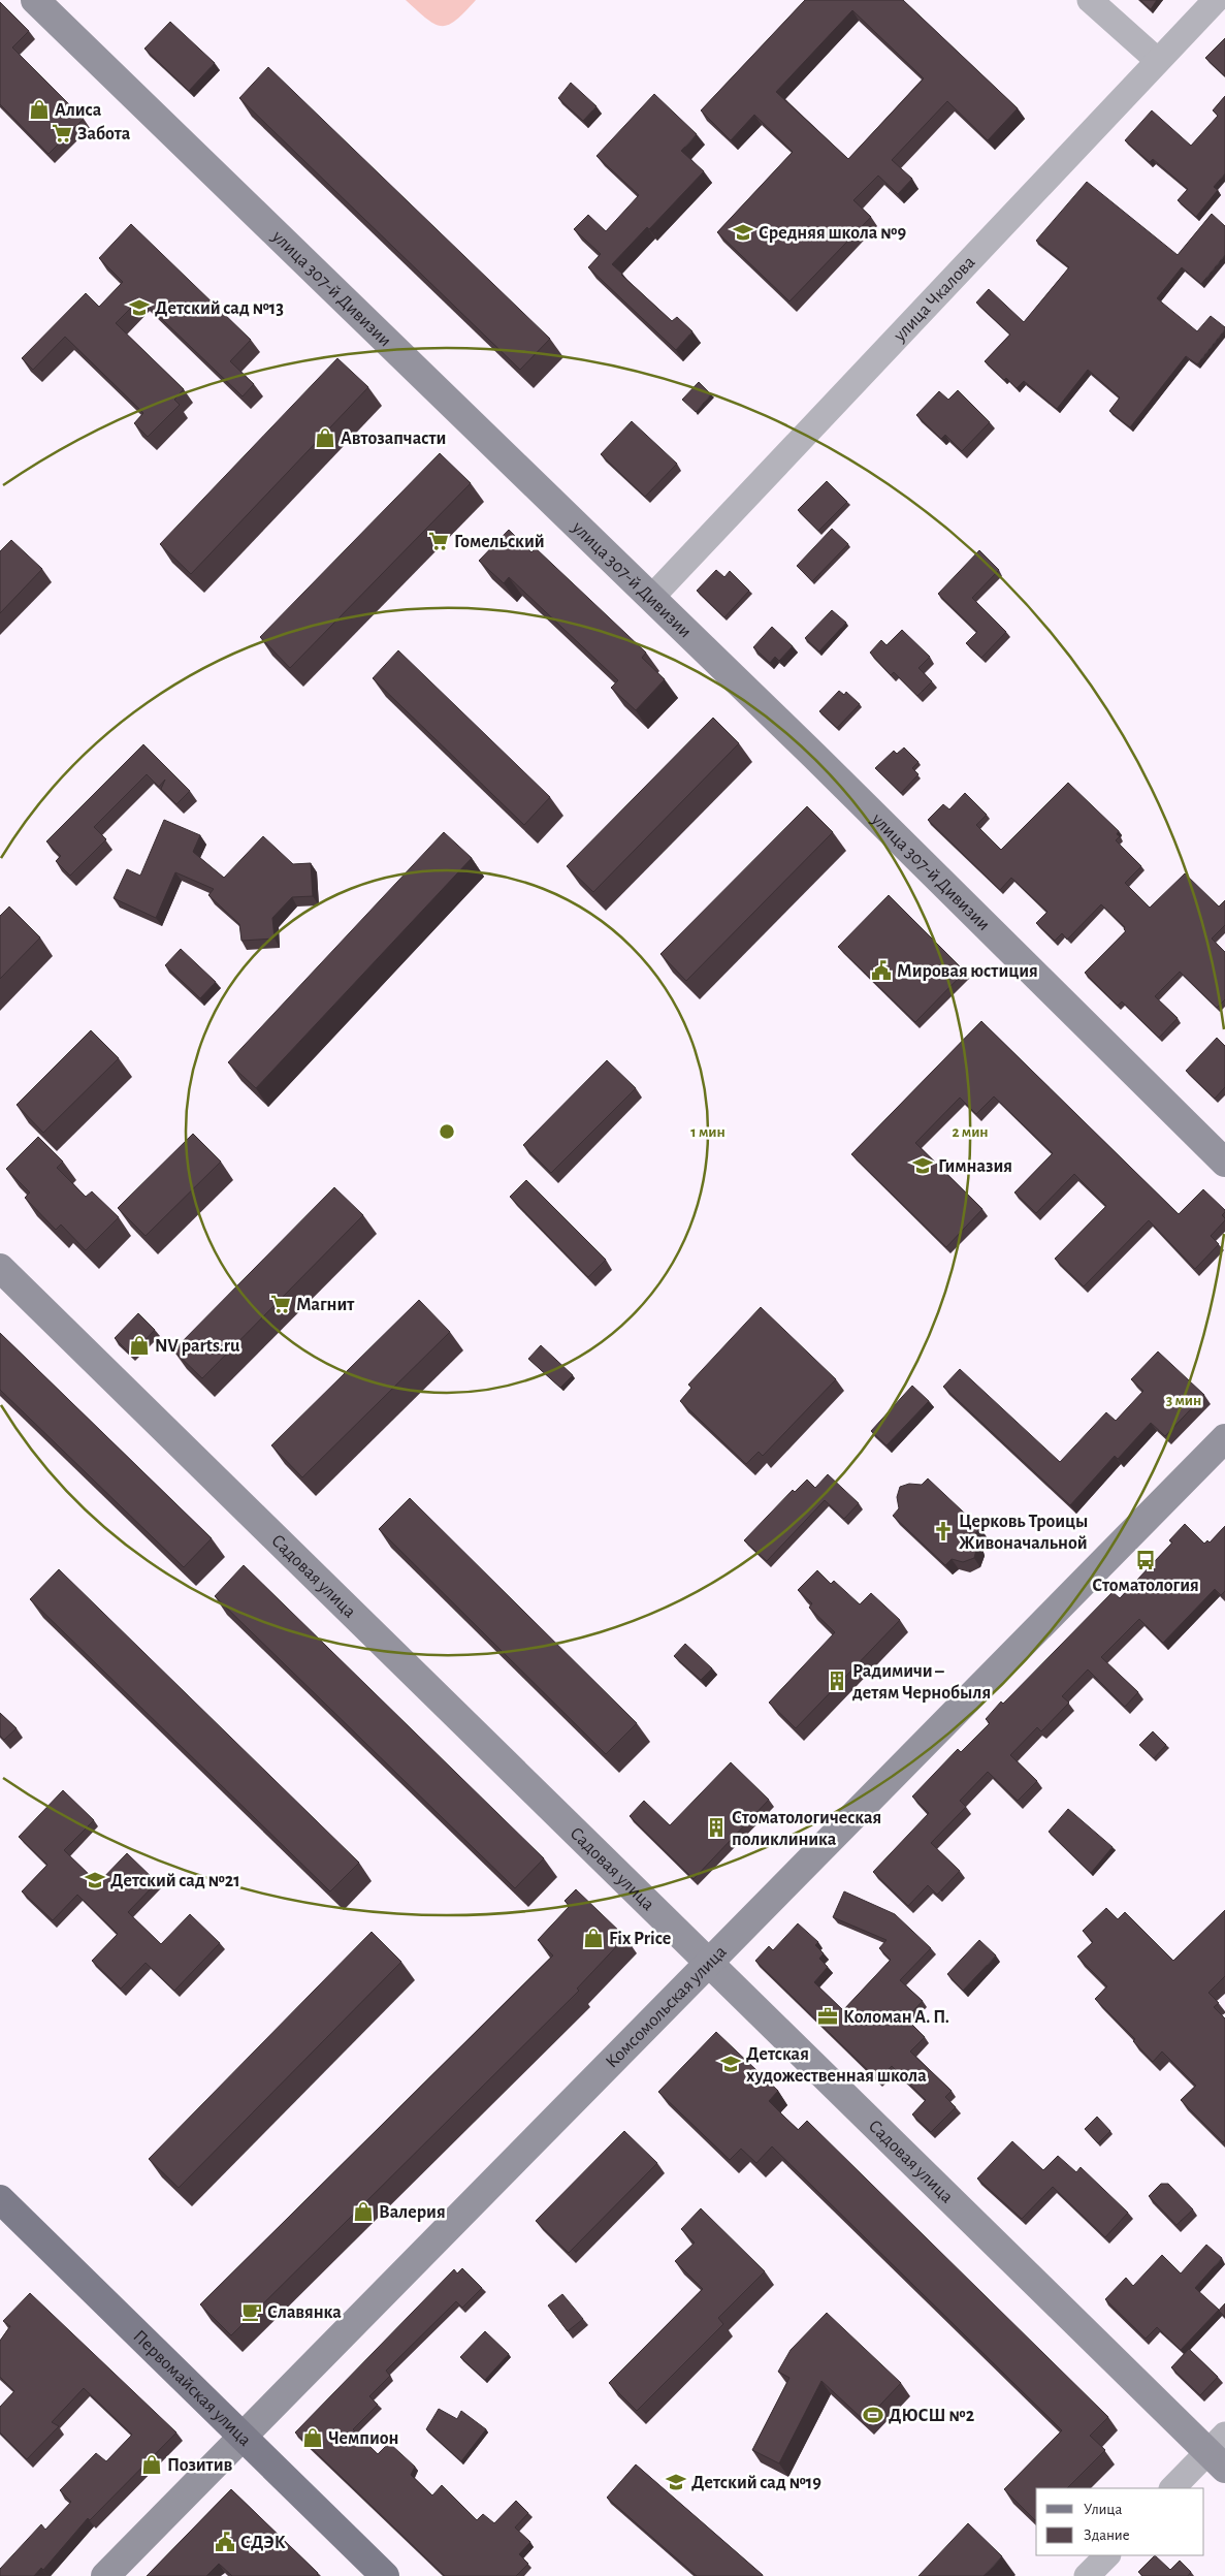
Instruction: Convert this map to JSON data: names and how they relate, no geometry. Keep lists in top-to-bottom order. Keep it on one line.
{"streets":{"main road":["Первомайская улица"],"street":["улица 307-й Дивизии","улица Чкалова","Садовая улица","Комсомольская улица"]},"crossings":[["улица 307-й Дивизии","улица Чкалова"],["Садовая улица","Комсомольская улица"],["Комсомольская улица","Первомайская улица"]],"places":{"shop":["Алиса","Автозапчасти","NV parts.ru","Fix Price","Валерия","Чемпион","Позитив"],"supermarket":["Забота","Гомельский","Магнит"],"school or university":["Средняя школа №9","Детский сад №13","Гимназия","Детский сад №21","Детская художественная школа","Детский сад №19"],"public building":["Мировая юстиция","СДЭК"],"church":["Церковь Троицы Живоначальной"],"bus stop":["Стоматология"],"building":["Радимичи – детям Чернобыля","Стоматологическая поликлиника"],"office":["Коломан А. П."],"cafe":["Славянка"],"sports":["ДЮСШ №2"]},"legend":["Улица","Здание"],"rings":["1 мин","2 мин","3 мин"]}
